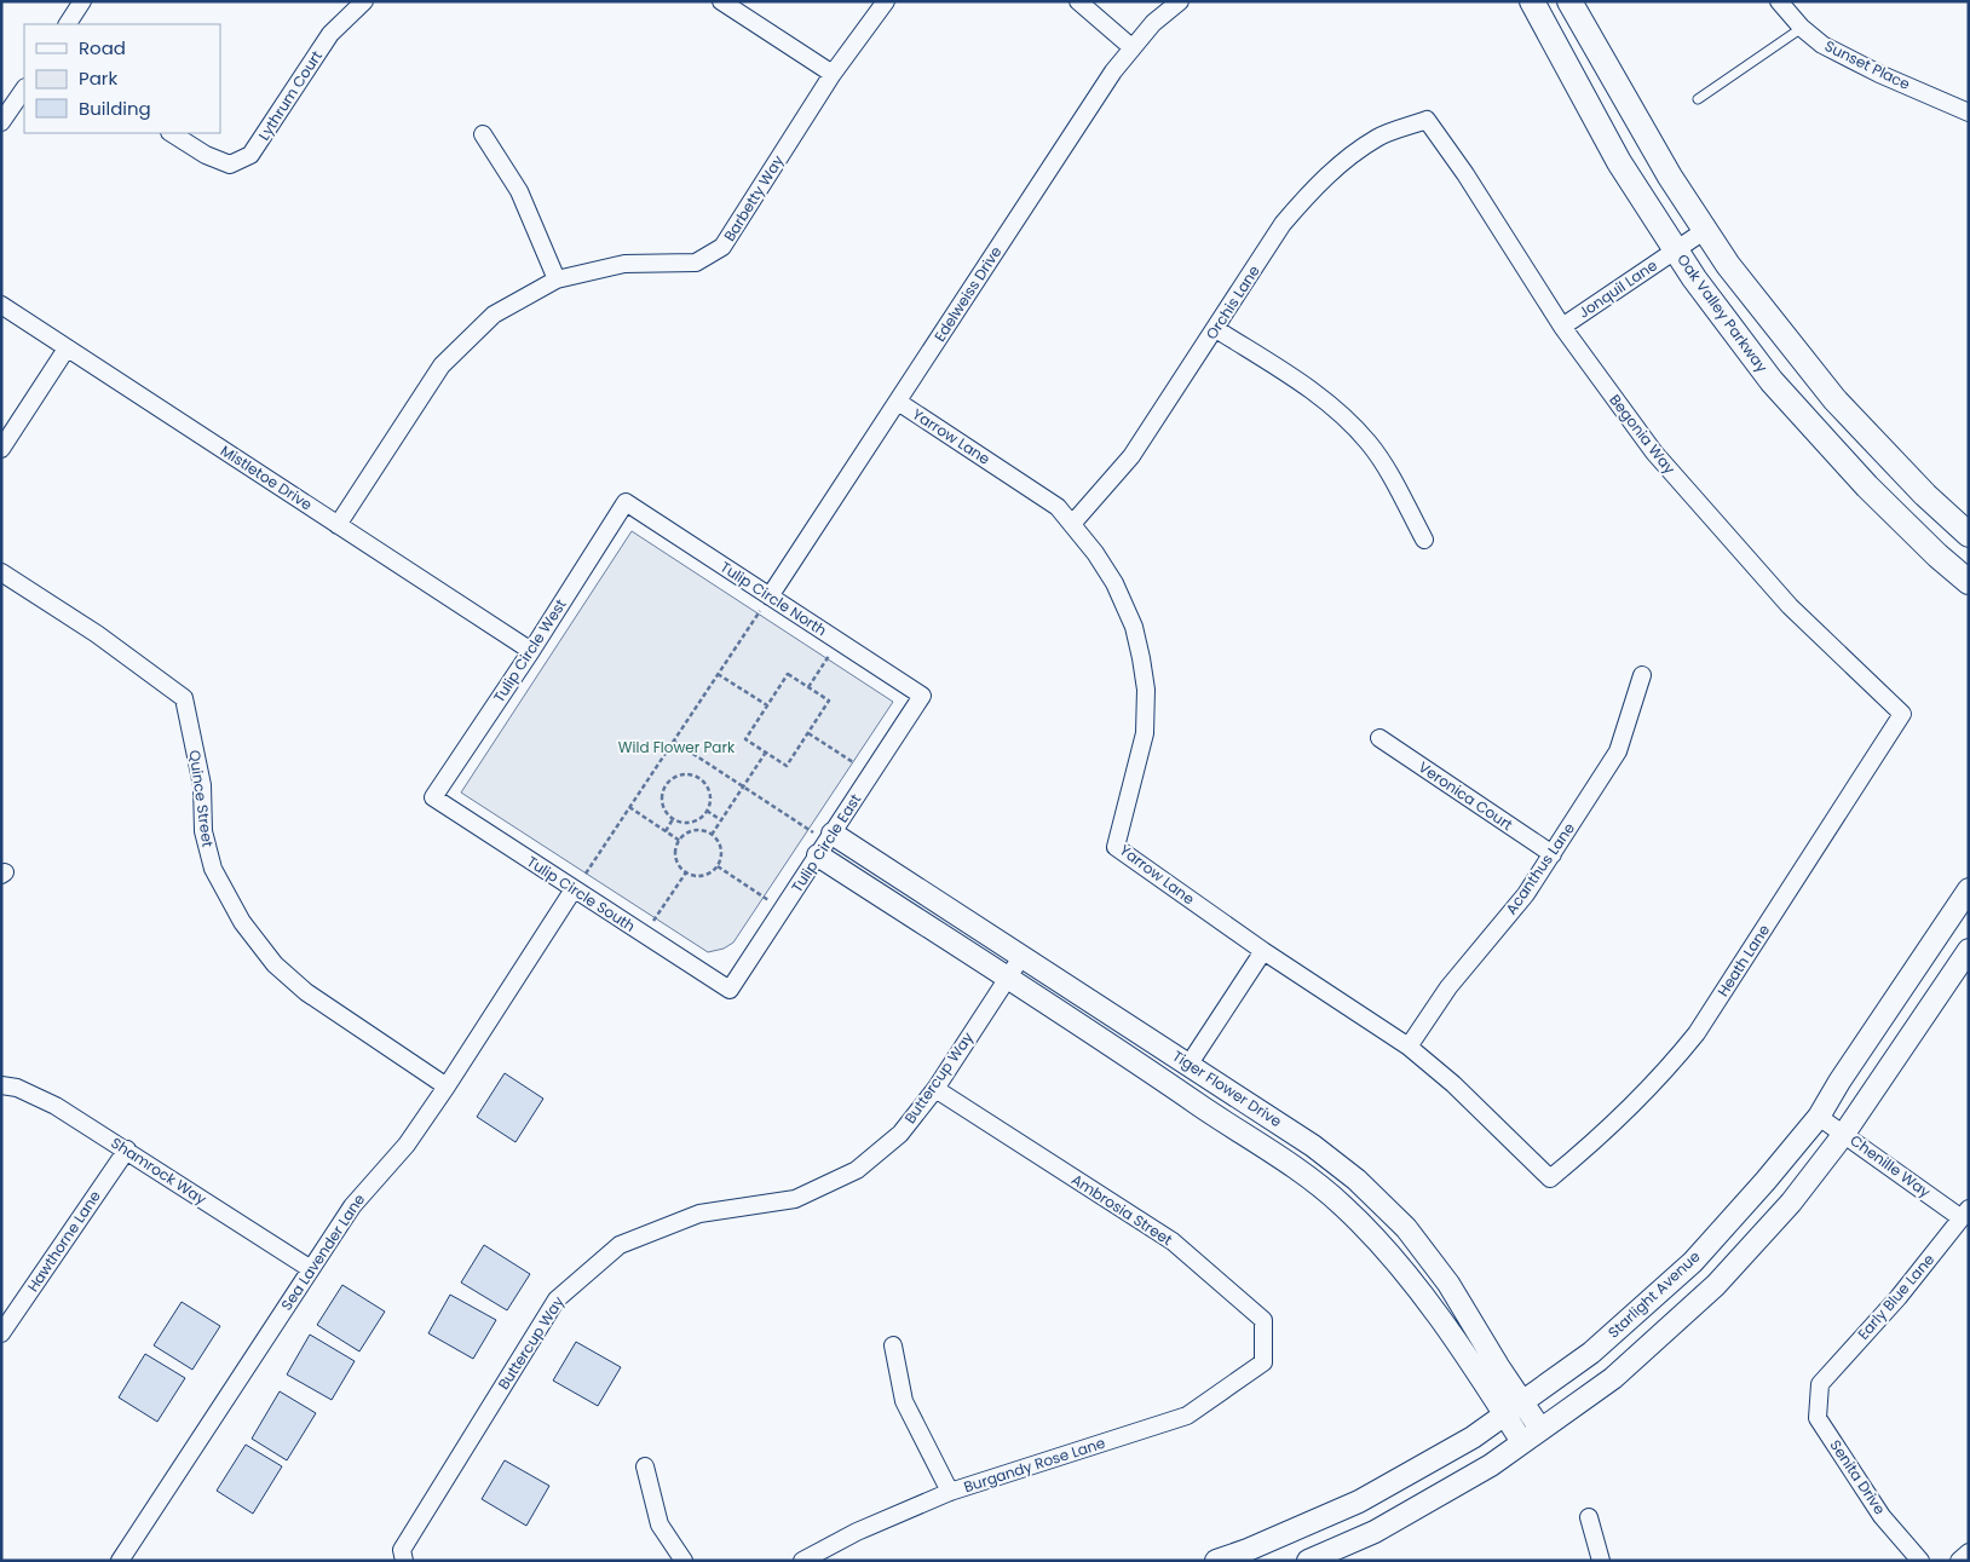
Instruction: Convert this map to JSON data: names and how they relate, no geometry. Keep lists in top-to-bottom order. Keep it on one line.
{"streets":{"main road":["Oak Valley Parkway"],"street":["Sunset Place","Lythrum Court","Barbetty Way","Jonquil Lane","Edelweiss Drive","Orchis Lane","Begonia Way","Yarrow Lane","Mistletoe Drive","Tulip Circle North","Tulip Circle West","Veronica Court","Quince Street","Tulip Circle East","Acanthus Lane","Tulip Circle South","Heath Lane","Buttercup Way","Tiger Flower Drive","Chenille Way","Shamrock Way","Ambrosia Street","Hawthorne Lane","Sea Lavender Lane","Starlight Avenue","Early Blue Lane","Burgandy Rose Lane","Senita Drive"]},"crossings":[["Barbetty Way","Mistletoe Drive"],["Jonquil Lane","Oak Valley Parkway"],["Jonquil Lane","Begonia Way"],["Edelweiss Drive","Yarrow Lane"],["Edelweiss Drive","Tulip Circle North"],["Orchis Lane","Begonia Way"],["Orchis Lane","Yarrow Lane"],["Begonia Way","Heath Lane"],["Yarrow Lane","Acanthus Lane"],["Yarrow Lane","Heath Lane"],["Mistletoe Drive","Tulip Circle West"],["Tulip Circle North","Tulip Circle West"],["Tulip Circle North","Tulip Circle East"],["Tulip Circle West","Tulip Circle South"],["Veronica Court","Acanthus Lane"],["Quince Street","Sea Lavender Lane"],["Tulip Circle East","Tulip Circle South"],["Tulip Circle East","Tiger Flower Drive"],["Tulip Circle South","Sea Lavender Lane"],["Buttercup Way","Tiger Flower Drive"],["Buttercup Way","Ambrosia Street"],["Tiger Flower Drive","Starlight Avenue"],["Chenille Way","Starlight Avenue"],["Chenille Way","Early Blue Lane"],["Shamrock Way","Hawthorne Lane"],["Shamrock Way","Sea Lavender Lane"],["Ambrosia Street","Burgandy Rose Lane"],["Early Blue Lane","Senita Drive"]],"parks":["Wild Flower Park"],"legend":["Road","Park","Building"]}
